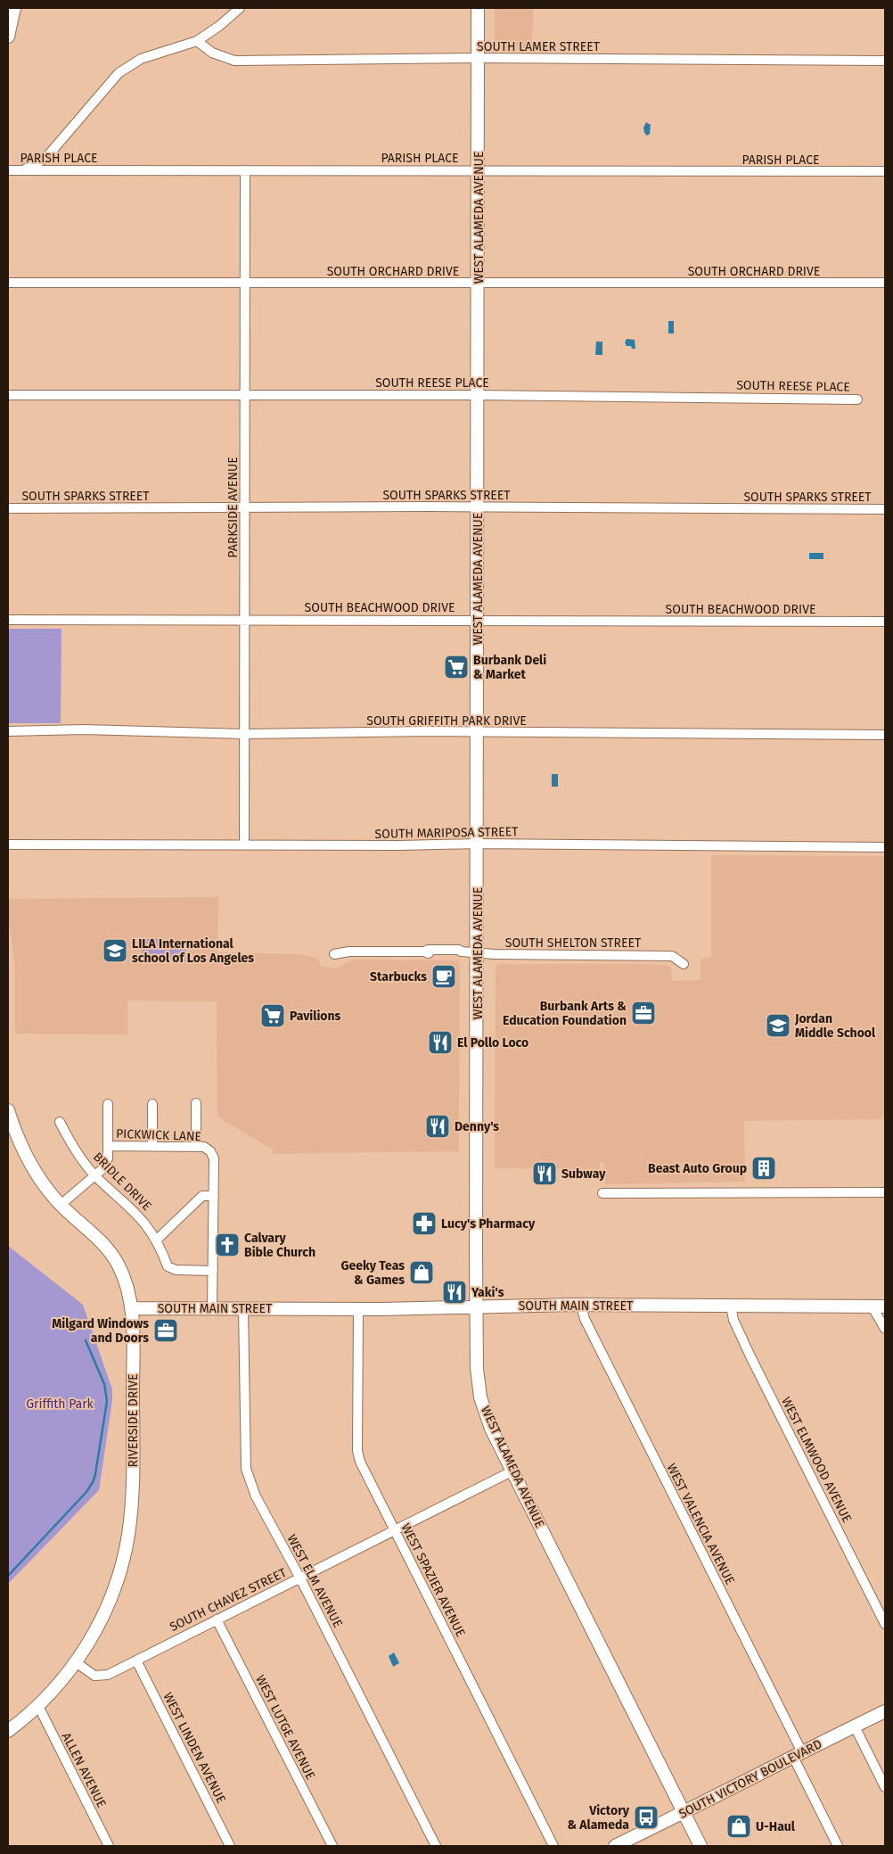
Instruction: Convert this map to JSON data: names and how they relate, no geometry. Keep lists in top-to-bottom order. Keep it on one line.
{"streets":{"main road":["WEST ALAMEDA AVENUE","SOUTH MAIN STREET","RIVERSIDE DRIVE","SOUTH VICTORY BOULEVARD"],"street":["SOUTH LAMER STREET","PARISH PLACE","SOUTH ORCHARD DRIVE","SOUTH REESE PLACE","SOUTH SPARKS STREET","PARKSIDE AVENUE","SOUTH BEACHWOOD DRIVE","SOUTH GRIFFITH PARK DRIVE","SOUTH MARIPOSA STREET","SOUTH SHELTON STREET","PICKWICK LANE","BRIDLE DRIVE","WEST ELMWOOD AVENUE","WEST VALENCIA AVENUE","WEST SPAZIER AVENUE","WEST ELM AVENUE","SOUTH CHAVEZ STREET","WEST LUTGE AVENUE","WEST LINDEN AVENUE","ALLEN AVENUE"]},"crossings":[["SOUTH LAMER STREET","WEST ALAMEDA AVENUE"],["PARISH PLACE","WEST ALAMEDA AVENUE"],["PARISH PLACE","PARKSIDE AVENUE"],["WEST ALAMEDA AVENUE","SOUTH ORCHARD DRIVE"],["WEST ALAMEDA AVENUE","SOUTH REESE PLACE"],["WEST ALAMEDA AVENUE","SOUTH SPARKS STREET"],["WEST ALAMEDA AVENUE","SOUTH BEACHWOOD DRIVE"],["WEST ALAMEDA AVENUE","SOUTH GRIFFITH PARK DRIVE"],["WEST ALAMEDA AVENUE","SOUTH MARIPOSA STREET"],["WEST ALAMEDA AVENUE","SOUTH SHELTON STREET"],["WEST ALAMEDA AVENUE","SOUTH MAIN STREET"],["WEST ALAMEDA AVENUE","SOUTH CHAVEZ STREET"],["WEST ALAMEDA AVENUE","SOUTH VICTORY BOULEVARD"],["SOUTH ORCHARD DRIVE","PARKSIDE AVENUE"],["SOUTH REESE PLACE","PARKSIDE AVENUE"],["SOUTH SPARKS STREET","PARKSIDE AVENUE"],["PARKSIDE AVENUE","SOUTH BEACHWOOD DRIVE"],["PARKSIDE AVENUE","SOUTH GRIFFITH PARK DRIVE"],["PARKSIDE AVENUE","SOUTH MARIPOSA STREET"],["PICKWICK LANE","BRIDLE DRIVE"],["PICKWICK LANE","SOUTH MAIN STREET"],["PICKWICK LANE","RIVERSIDE DRIVE"],["SOUTH MAIN STREET","RIVERSIDE DRIVE"],["SOUTH MAIN STREET","WEST ELMWOOD AVENUE"],["SOUTH MAIN STREET","WEST VALENCIA AVENUE"],["SOUTH MAIN STREET","WEST SPAZIER AVENUE"],["SOUTH MAIN STREET","WEST ELM AVENUE"],["RIVERSIDE DRIVE","SOUTH CHAVEZ STREET"],["RIVERSIDE DRIVE","ALLEN AVENUE"],["WEST VALENCIA AVENUE","SOUTH VICTORY BOULEVARD"],["WEST SPAZIER AVENUE","SOUTH CHAVEZ STREET"],["WEST ELM AVENUE","SOUTH CHAVEZ STREET"],["SOUTH CHAVEZ STREET","WEST LUTGE AVENUE"],["SOUTH CHAVEZ STREET","WEST LINDEN AVENUE"]],"parks":["Griffith Park"],"places":{"supermarket":["Burbank Deli & Market","Pavilions"],"school or university":["LILA International school of Los Angeles","Jordan Middle School"],"cafe":["Starbucks"],"office":["Burbank Arts & Education Foundation","Milgard Windows and Doors"],"restaurant":["El Pollo Loco","Denny's","Subway","Yaki's"],"building":["Beast Auto Group"],"pharmacy":["Lucy's Pharmacy"],"church":["Calvary Bible Church"],"shop":["Geeky Teas & Games","U-Haul"],"bus stop":["Victory & Alameda"]}}
